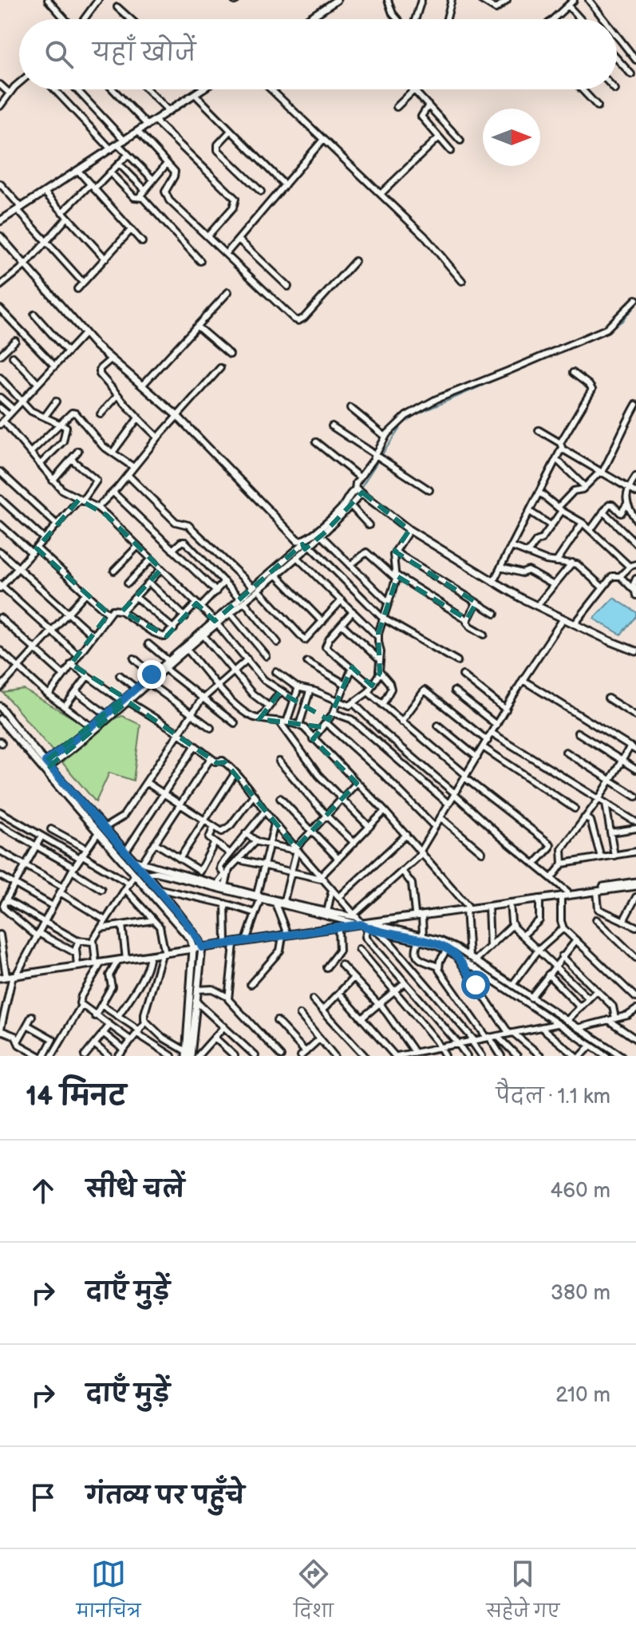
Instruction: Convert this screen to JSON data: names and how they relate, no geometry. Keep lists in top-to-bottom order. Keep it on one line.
{"north":"right","page":{"search":"यहाँ खोजें","heading":["14 मिनट","पैदल · 1.1 km"],"list":[["सीधे चलें","460 m"],["दाएँ मुड़ें","380 m"],["दाएँ मुड़ें","210 m"],"गंतव्य पर पहुँचे"],"nav":["मानचित्र","दिशा","सहेजे गए"]}}
